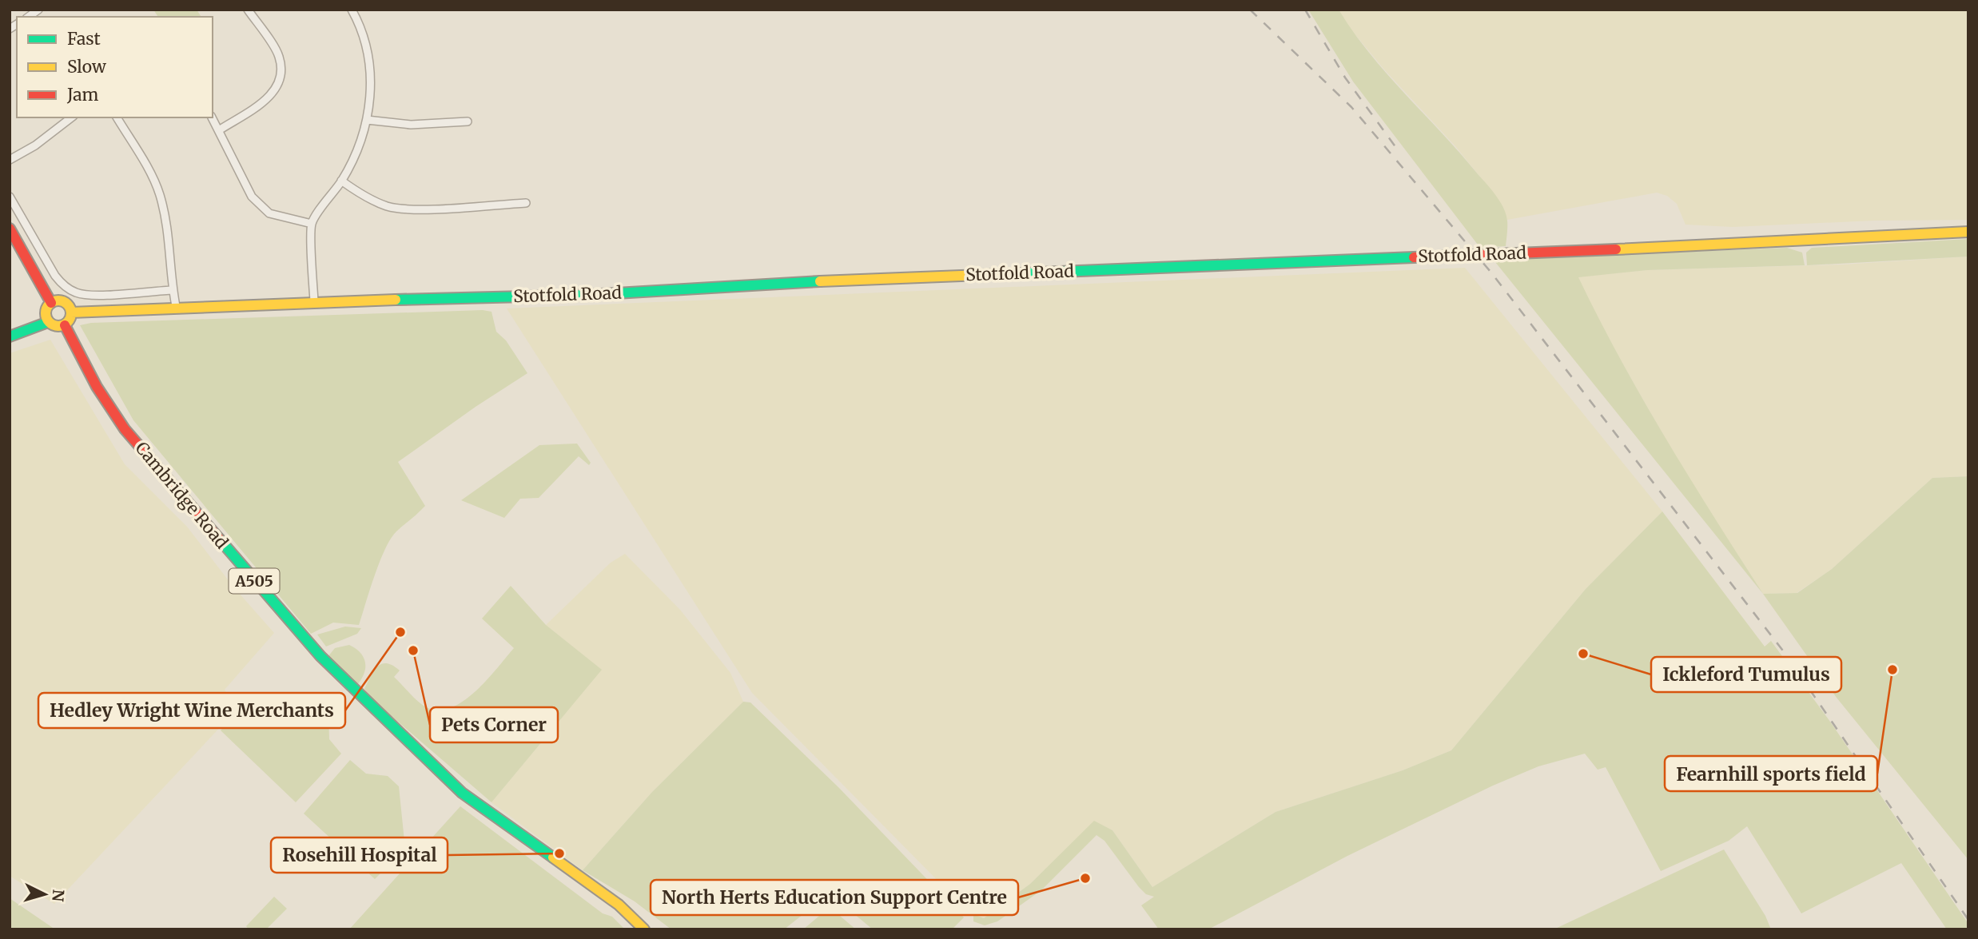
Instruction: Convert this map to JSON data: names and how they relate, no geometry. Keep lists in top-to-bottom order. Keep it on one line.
{"streets":{"street":["Stotfold Road","Cambridge Road","A505"]},"crossings":[["Stotfold Road","Cambridge Road"]],"places":["Hedley Wright Wine Merchants","Pets Corner","Ickleford Tumulus","Fearnhill sports field","Rosehill Hospital","North Herts Education Support Centre"],"legend":["Fast","Slow","Jam"],"north":"right"}
